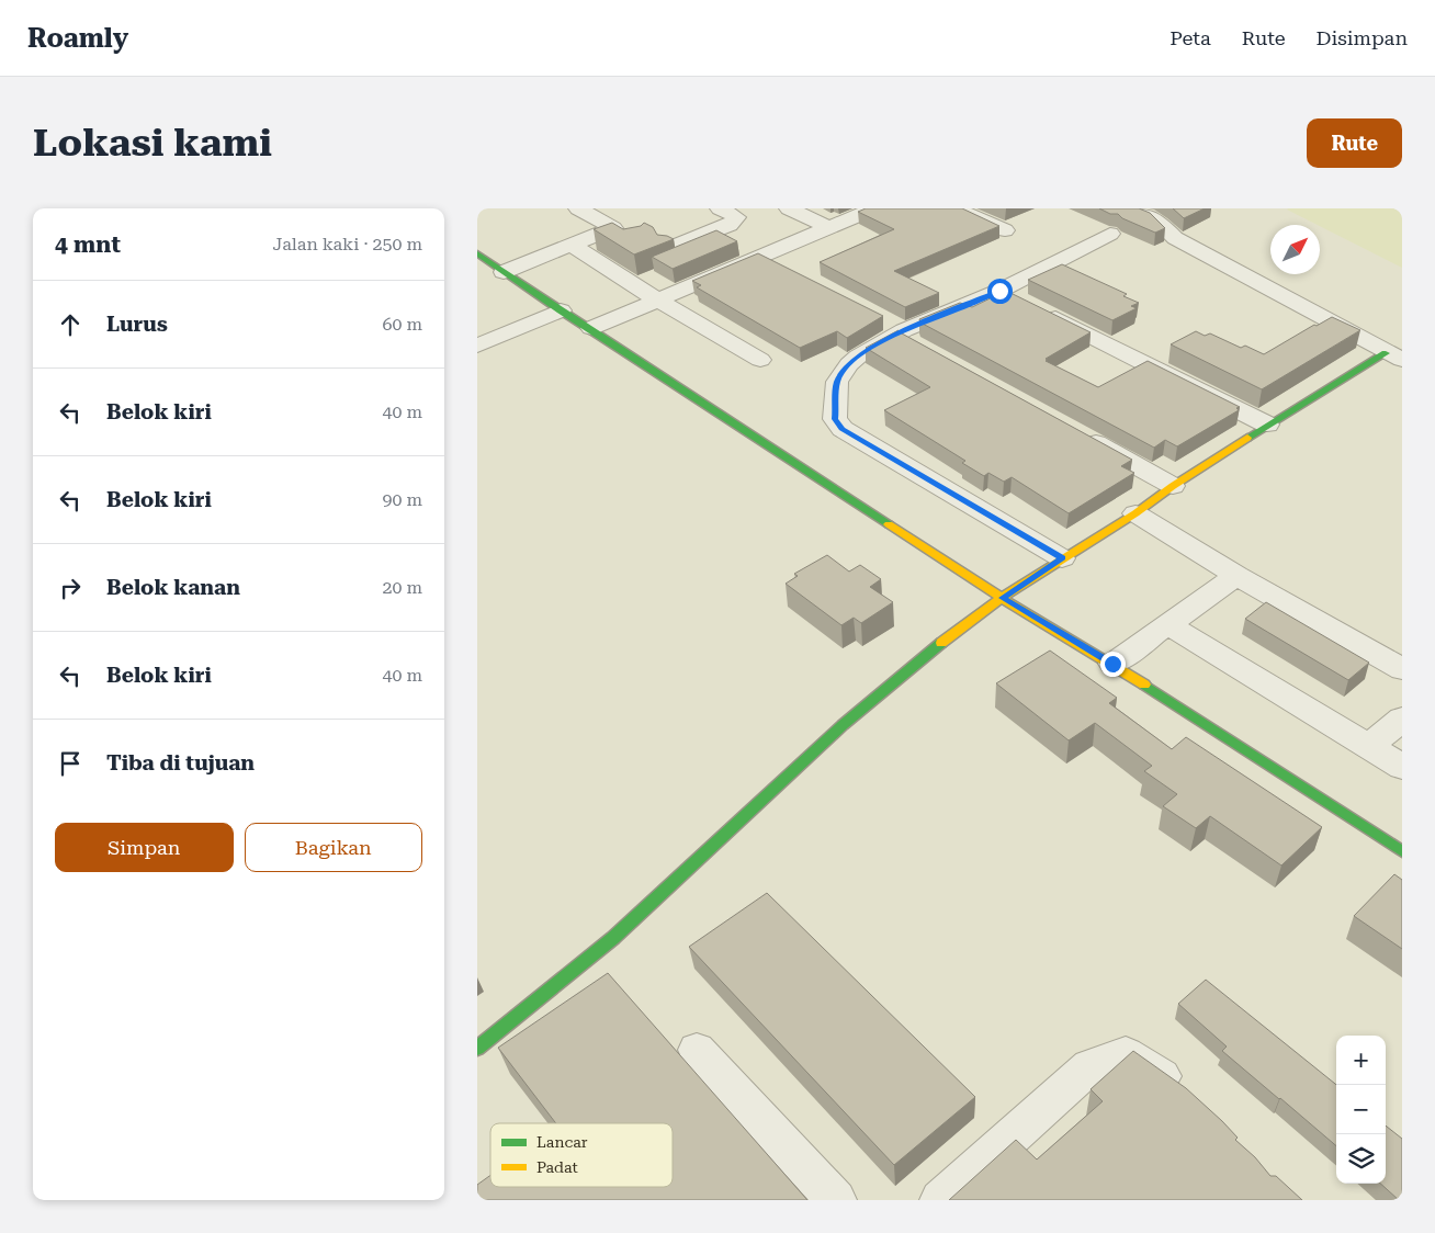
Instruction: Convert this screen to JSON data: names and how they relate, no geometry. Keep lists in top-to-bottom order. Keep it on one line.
{"legend":["Lancar","Padat"],"north":"top right","page":{"header":"Roamly","nav":["Peta","Rute","Disimpan"],"buttons":["Rute",["Simpan","Bagikan"]],"title":"Lokasi kami","heading":["4 mnt","Jalan kaki · 250 m"],"list":[["Lurus","60 m"],["Belok kiri","40 m"],["Belok kiri","90 m"],["Belok kanan","20 m"],["Belok kiri","40 m"],"Tiba di tujuan"],"map_buttons":["+","−"]}}
